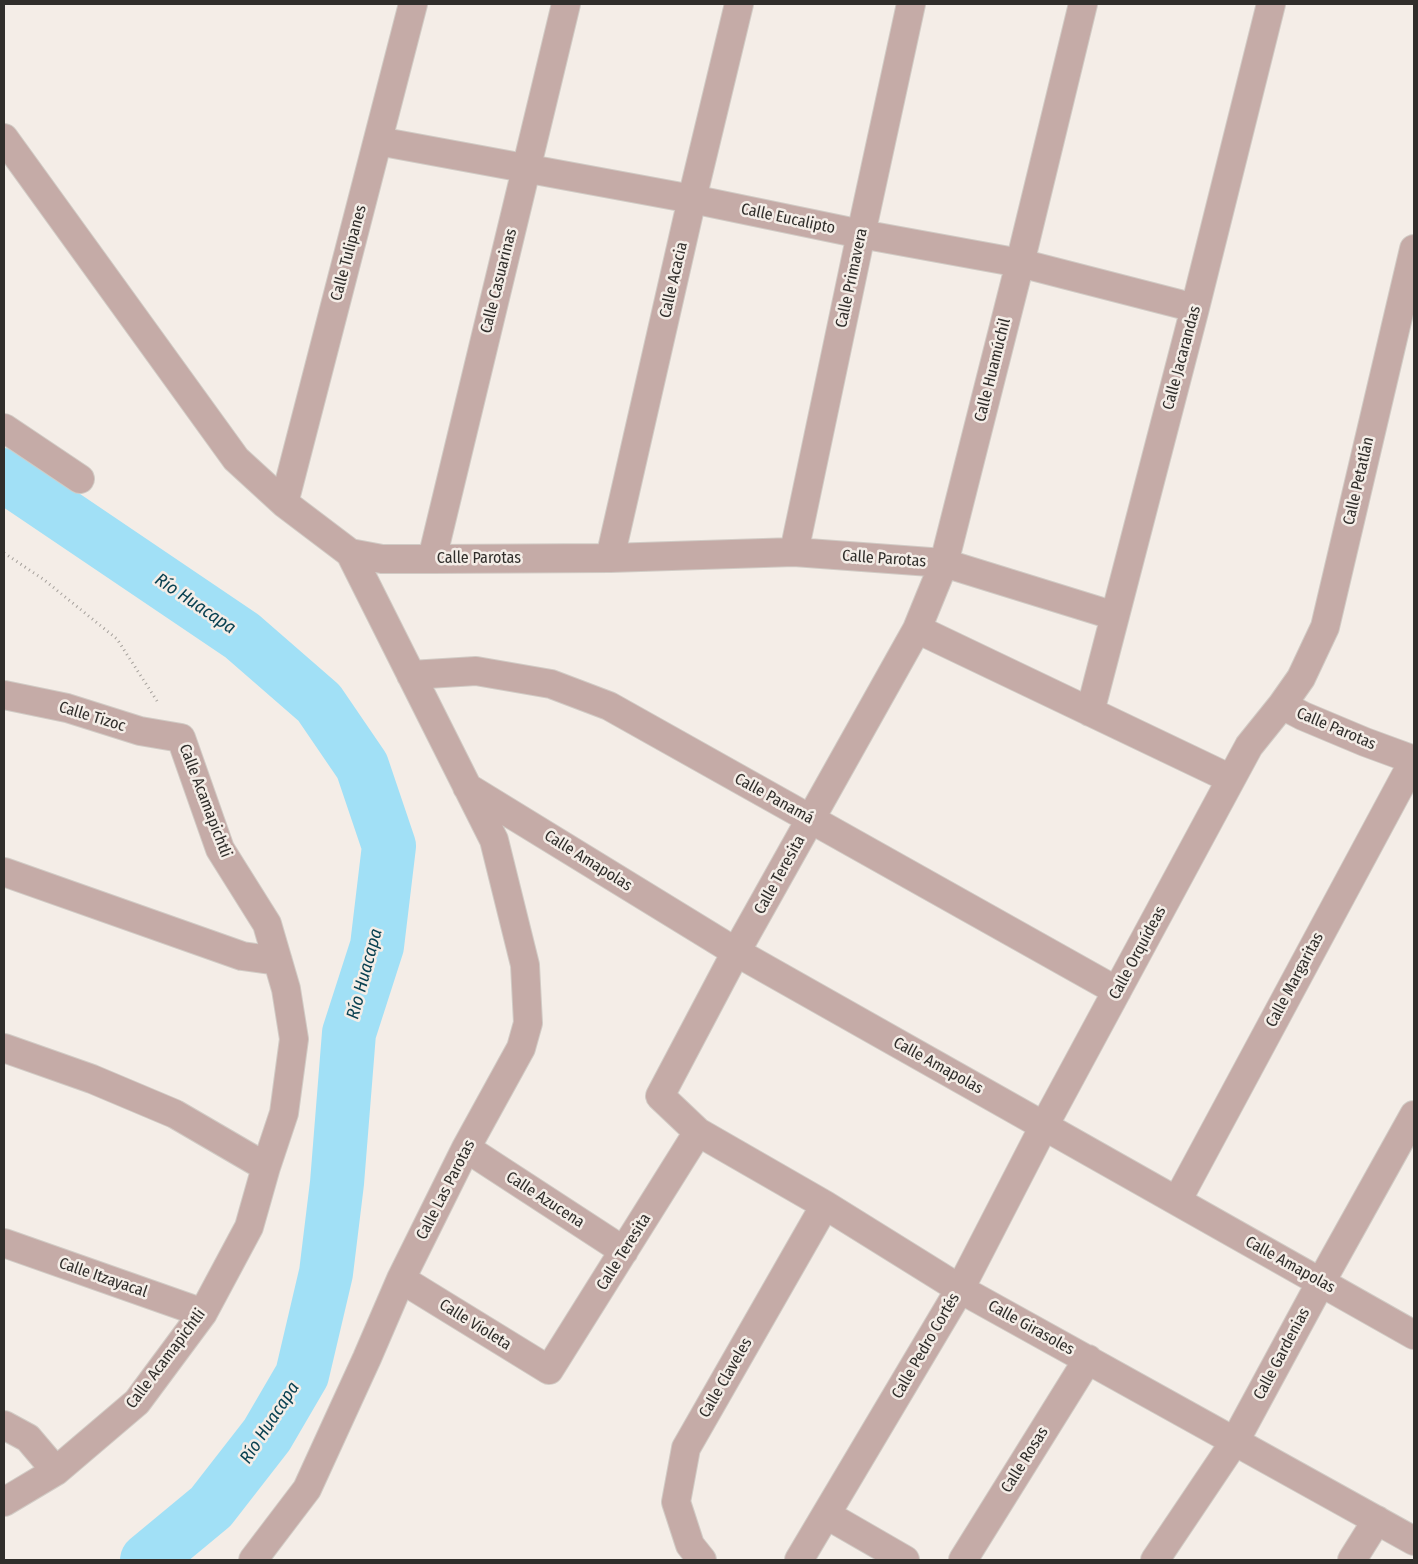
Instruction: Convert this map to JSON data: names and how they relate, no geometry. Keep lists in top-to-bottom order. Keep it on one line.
{"streets":{"street":["Calle Eucalipto","Calle Tulipanes","Calle Primavera","Calle Acacia","Calle Casuarinas","Calle Jacarandas","Calle Huamúchil","Calle Petatlán","Calle Parotas","Calle Tizoc","Calle Panamá","Calle Acamapichtli","Calle Amapolas","Calle Teresita","Calle Orquídeas","Calle Margaritas","Calle Las Parotas","Calle Azucena","Calle Itzayacal","Calle Violeta","Calle Girasoles","Calle Pedro Cortés","Calle Gardenias","Calle Claveles","Calle Rosas"]},"crossings":[["Calle Eucalipto","Calle Tulipanes"],["Calle Eucalipto","Calle Primavera"],["Calle Eucalipto","Calle Acacia"],["Calle Eucalipto","Calle Casuarinas"],["Calle Eucalipto","Calle Jacarandas"],["Calle Eucalipto","Calle Huamúchil"],["Calle Primavera","Calle Parotas"],["Calle Acacia","Calle Parotas"],["Calle Casuarinas","Calle Parotas"],["Calle Huamúchil","Calle Parotas"],["Calle Petatlán","Calle Parotas"],["Calle Parotas","Calle Teresita"],["Calle Parotas","Calle Orquídeas"],["Calle Parotas","Calle Margaritas"],["Calle Parotas","Calle Las Parotas"],["Calle Tizoc","Calle Acamapichtli"],["Calle Panamá","Calle Teresita"],["Calle Panamá","Calle Orquídeas"],["Calle Panamá","Calle Las Parotas"],["Calle Acamapichtli","Calle Itzayacal"],["Calle Amapolas","Calle Teresita"],["Calle Amapolas","Calle Orquídeas"],["Calle Amapolas","Calle Margaritas"],["Calle Amapolas","Calle Las Parotas"],["Calle Amapolas","Calle Pedro Cortés"],["Calle Amapolas","Calle Gardenias"],["Calle Teresita","Calle Azucena"],["Calle Teresita","Calle Violeta"],["Calle Teresita","Calle Girasoles"],["Calle Orquídeas","Calle Pedro Cortés"],["Calle Las Parotas","Calle Azucena"],["Calle Las Parotas","Calle Violeta"],["Calle Girasoles","Calle Pedro Cortés"],["Calle Girasoles","Calle Gardenias"],["Calle Girasoles","Calle Claveles"],["Calle Girasoles","Calle Rosas"]],"water":["Río Huacapa"]}
